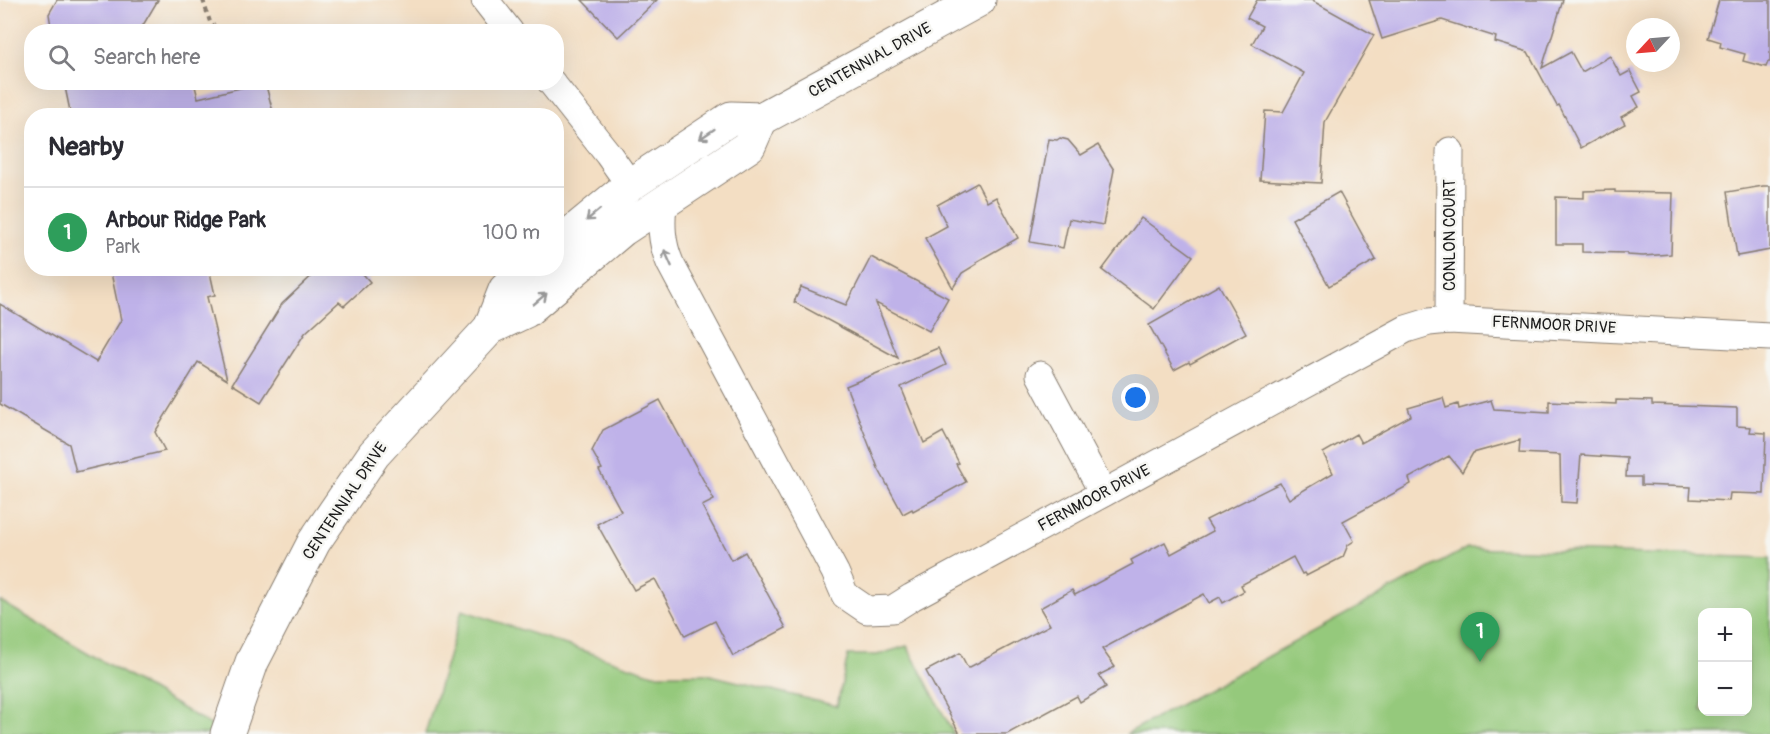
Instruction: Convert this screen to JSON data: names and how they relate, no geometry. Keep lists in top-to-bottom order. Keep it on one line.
{"streets":{"main road":["CENTENNIAL DRIVE"],"street":["CONLON COURT","FERNMOOR DRIVE"]},"crossings":[["CENTENNIAL DRIVE","FERNMOOR DRIVE"],["CONLON COURT","FERNMOOR DRIVE"]],"north":"bottom left","page":{"search":"Search here","heading":"Nearby","list":[{"mark":"1","name":"Arbour Ridge Park","note":"Park","value":"100 m"}],"map_buttons":["+","−"],"pins":"1"}}
